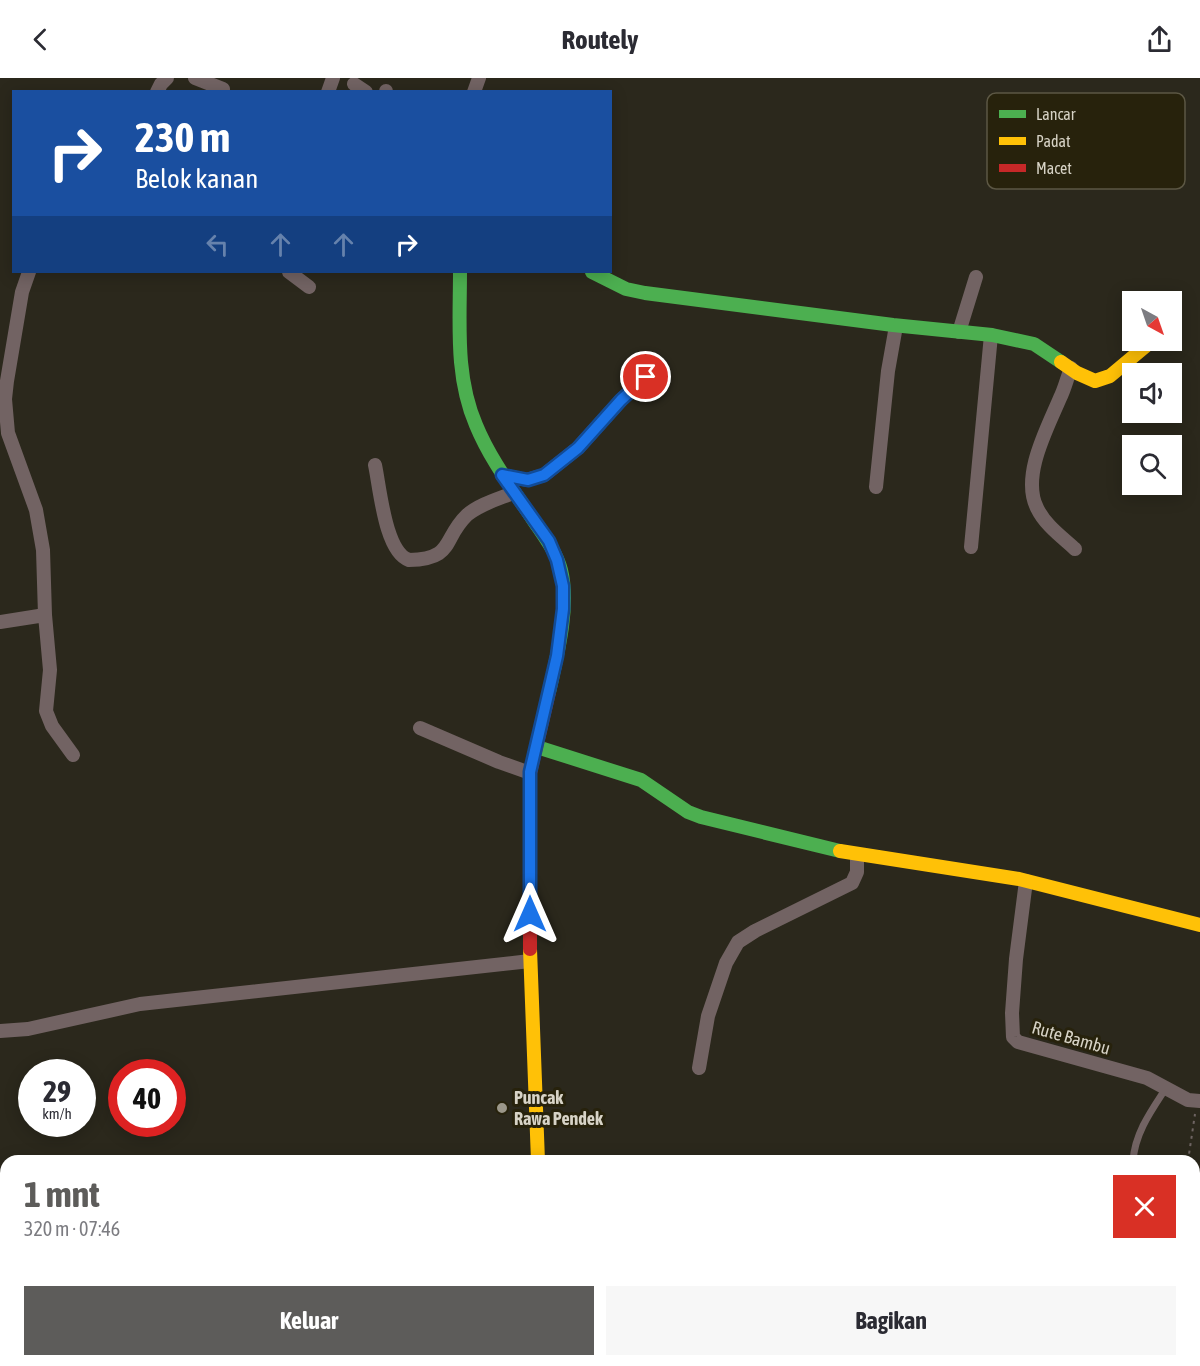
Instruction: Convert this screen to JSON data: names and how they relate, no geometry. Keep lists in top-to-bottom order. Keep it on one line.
{"streets":{"street":["Rute Bambu"]},"places":["Puncak Rawa Pendek"],"legend":["Lancar","Padat","Macet"],"north":"bottom right","page":{"header":"Routely","turn":["230 m","Belok kanan"],"speed":"29 km/h","limit":"40","heading":["1 mnt","320 m · 07:46"],"buttons":["Keluar","Bagikan"]}}
